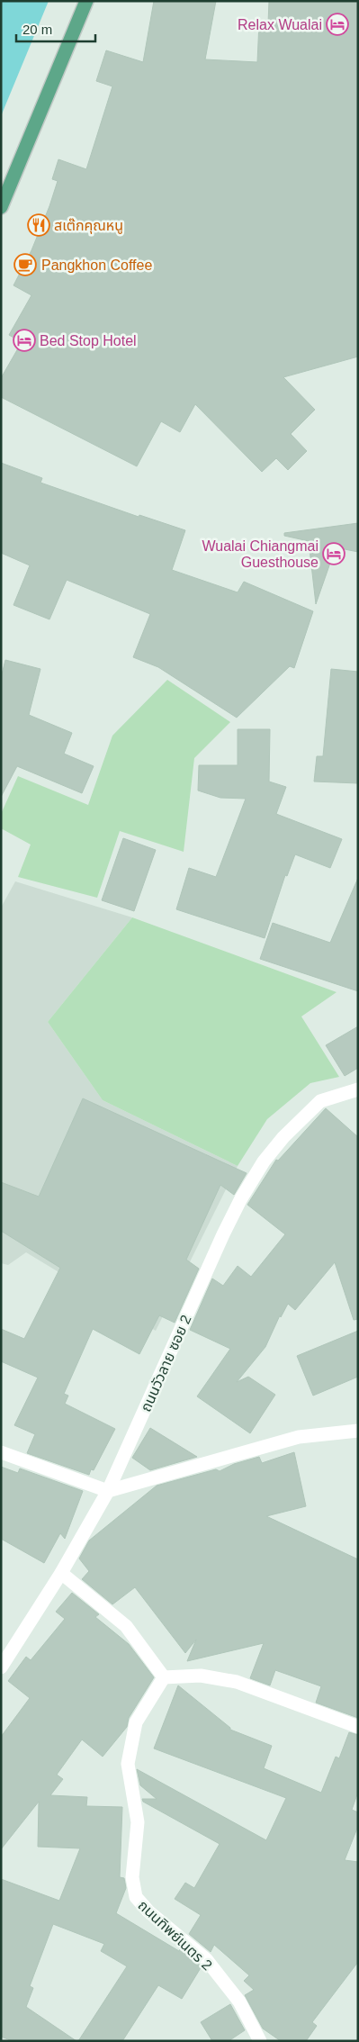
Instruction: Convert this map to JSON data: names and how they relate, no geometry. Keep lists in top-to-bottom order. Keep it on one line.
{"streets":{"street":["ถนนวัวลาย ซอย 2","ถนนทิพย์เนตร 2"]},"places":{"hotel":["Relax Wualai","Bed Stop Hotel","Wualai Chiangmai Guesthouse"],"restaurant":["สเต๊กคุณหนู"],"cafe":["Pangkhon Coffee"]},"scale_bar":"20 m"}
